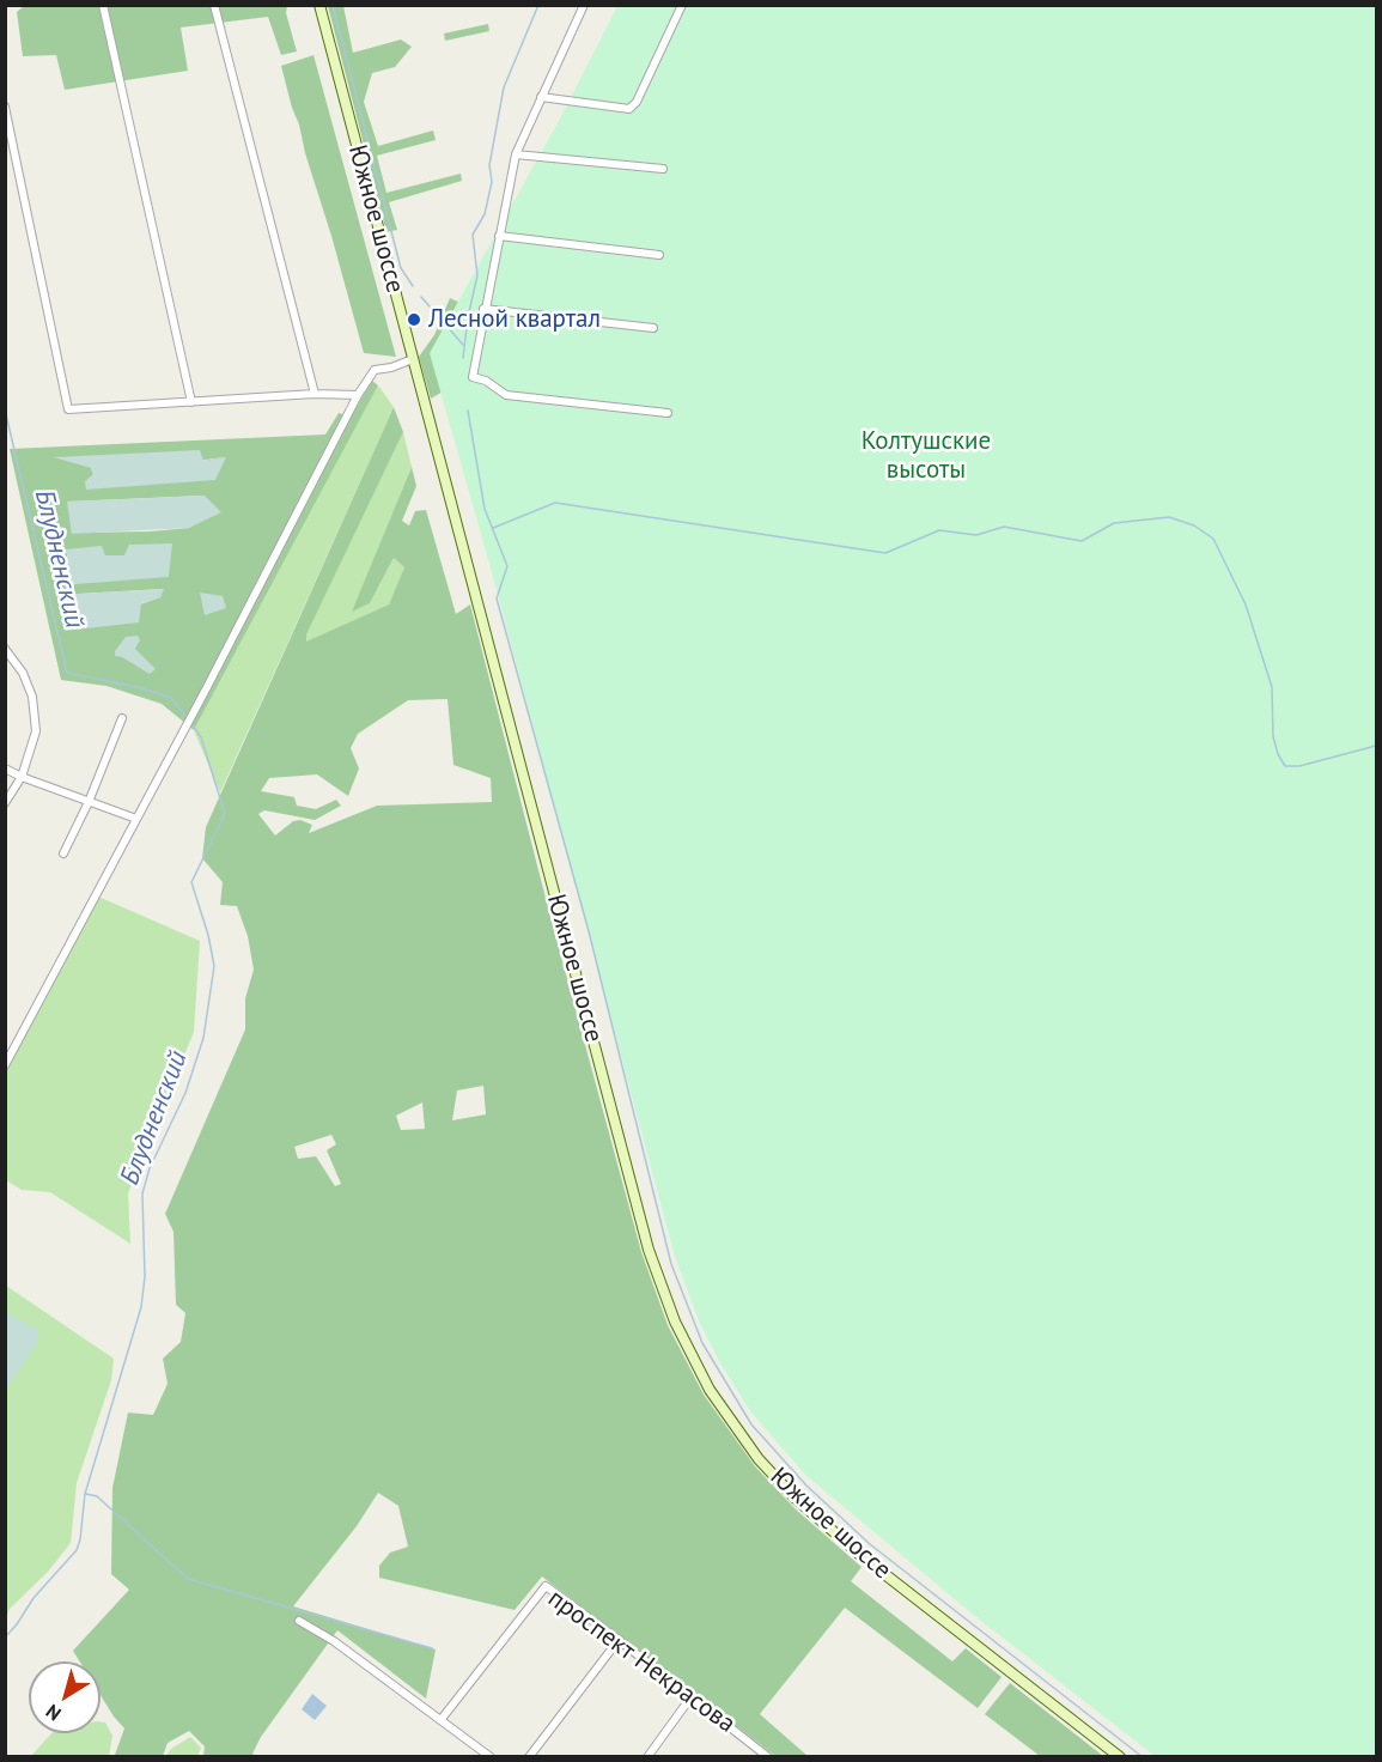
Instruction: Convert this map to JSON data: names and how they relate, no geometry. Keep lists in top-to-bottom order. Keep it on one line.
{"streets":{"street":["Южное шоссе","проспект Некрасова"]},"water":["Блудненский"],"parks":["Колтушские высоты"],"places":["Лесной квартал"],"north":"bottom left"}
